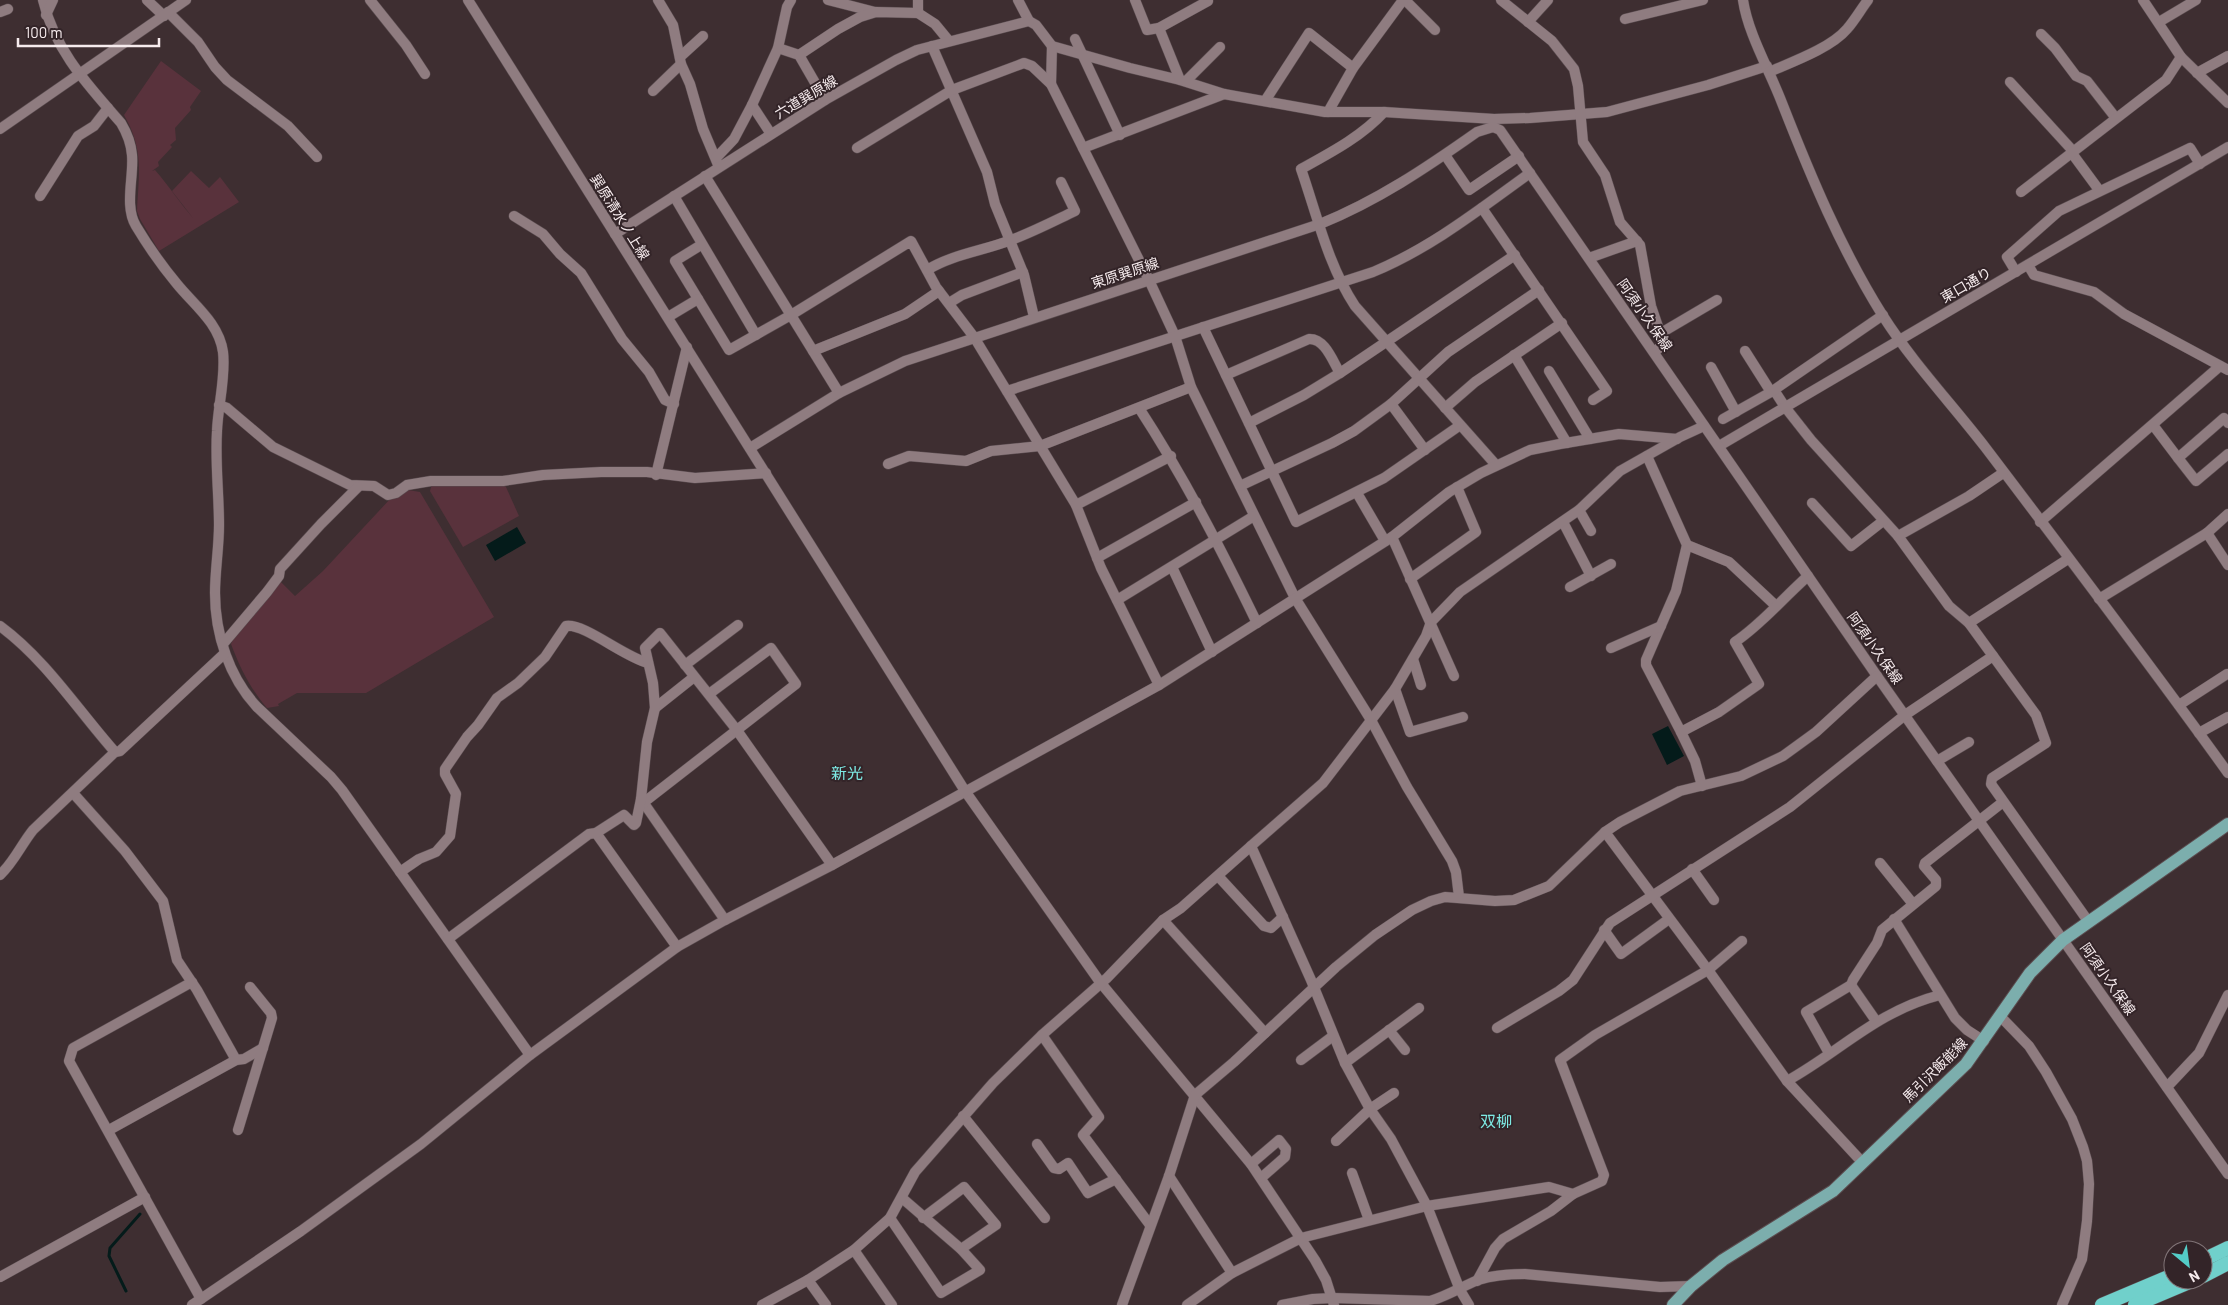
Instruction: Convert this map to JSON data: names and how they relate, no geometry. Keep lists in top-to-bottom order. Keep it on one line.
{"streets":{"main road":["馬引沢飯能線"],"street":["六道巽原線","巽原清水ノ上線","東原巽原線","東口通り","阿須小久保線"]},"crossings":[["六道巽原線","巽原清水ノ上線"],["巽原清水ノ上線","東原巽原線"],["東原巽原線","阿須小久保線"],["東口通り","阿須小久保線"],["阿須小久保線","馬引沢飯能線"]],"districts":["新光","双柳"],"scale_bar":"100 m","north":"bottom right"}
